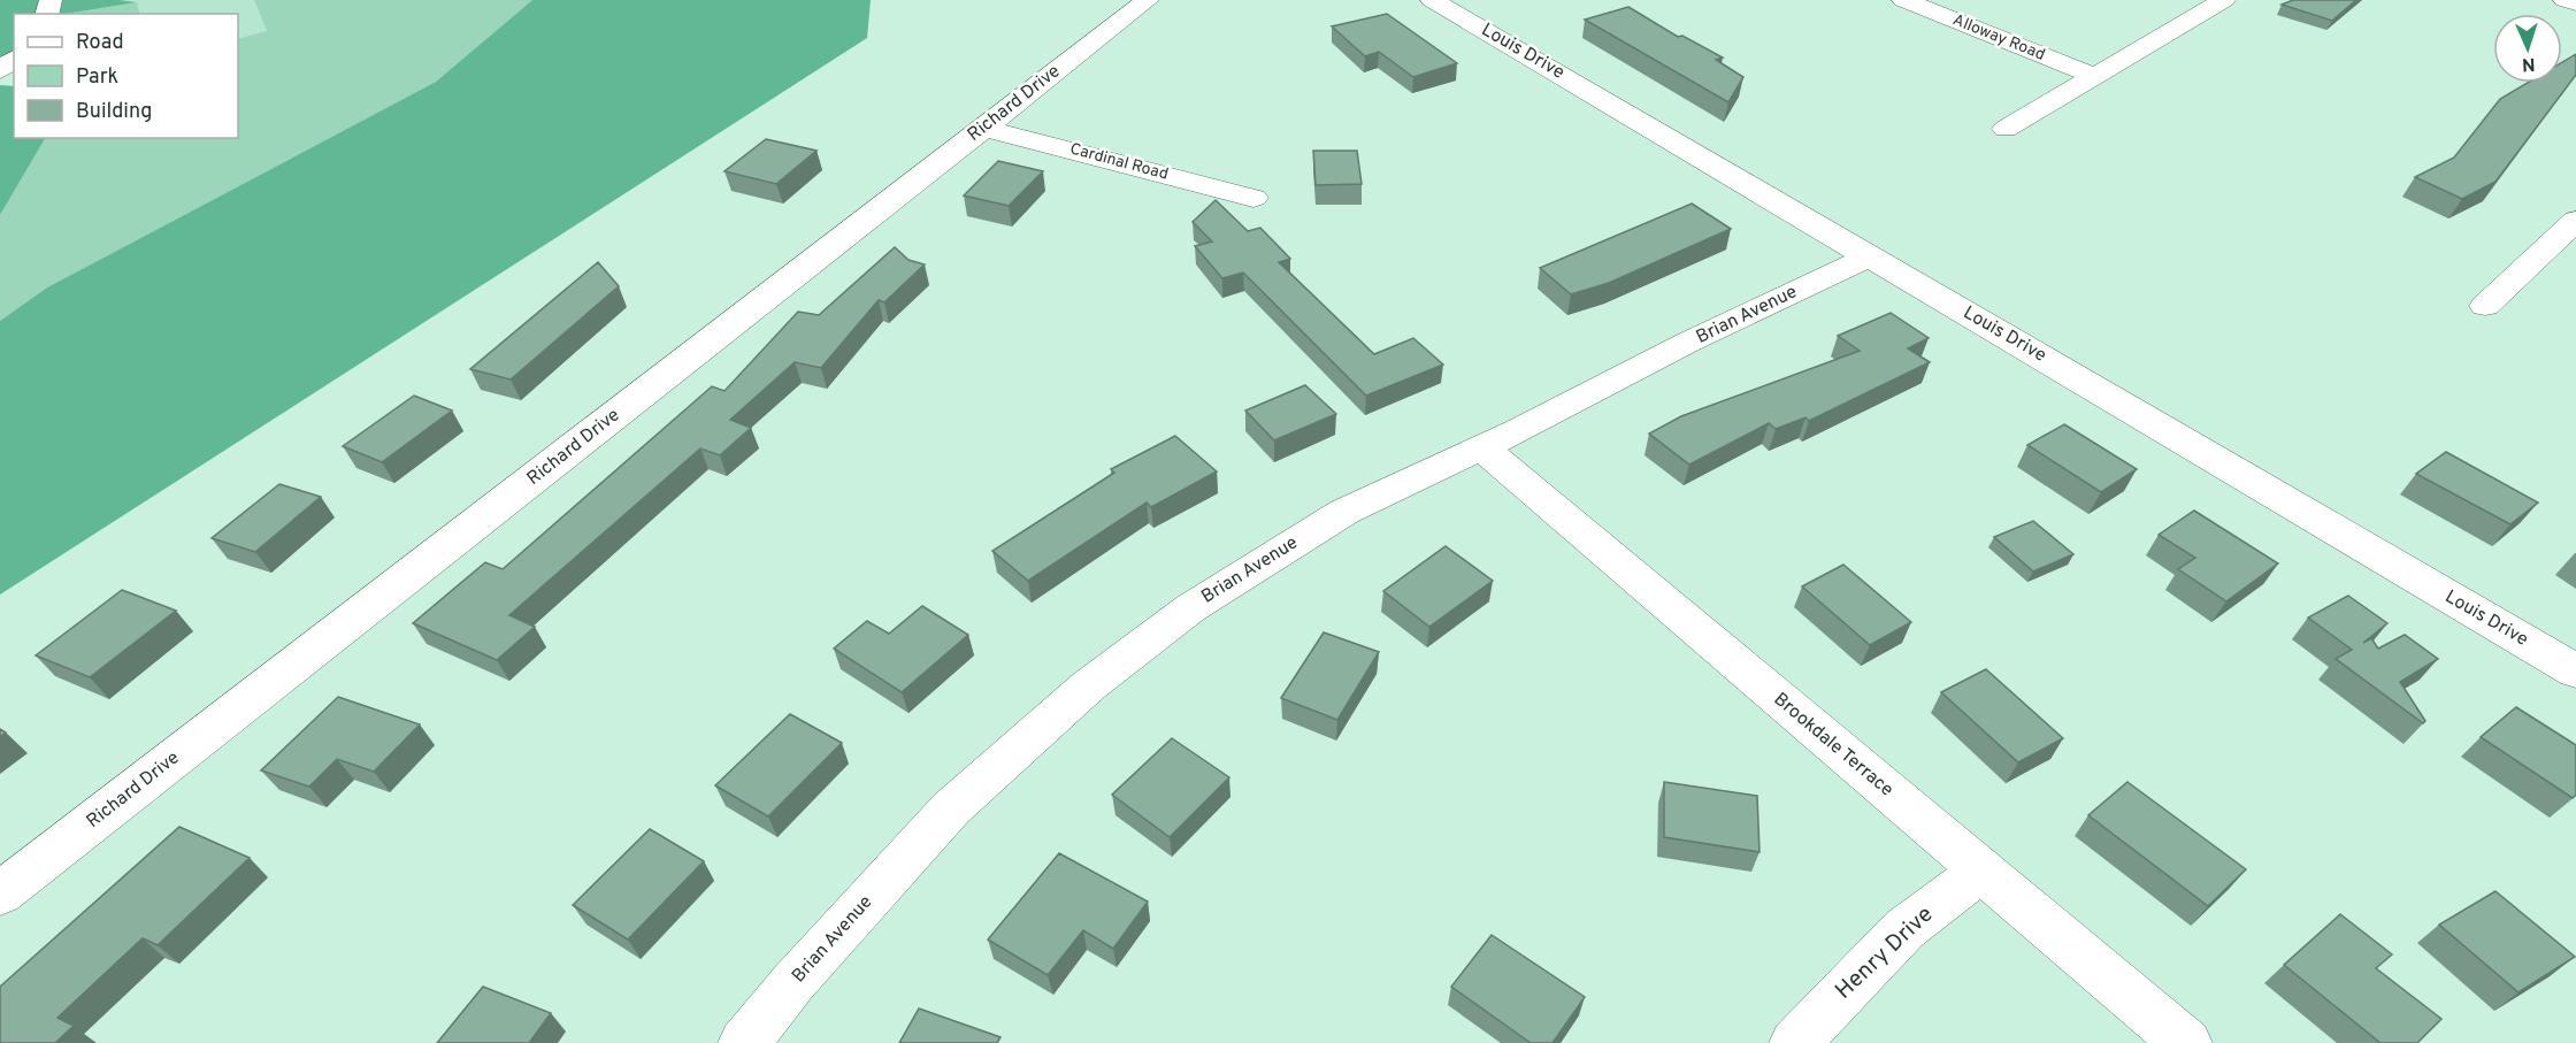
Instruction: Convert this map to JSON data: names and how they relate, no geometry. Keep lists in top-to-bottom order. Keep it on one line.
{"streets":{"street":["Alloway Road","Louis Drive","Richard Drive","Cardinal Road","Brian Avenue","Brookdale Terrace","Henry Drive"]},"crossings":[["Louis Drive","Brian Avenue"],["Richard Drive","Cardinal Road"],["Brian Avenue","Brookdale Terrace"],["Brookdale Terrace","Henry Drive"]],"legend":["Road","Park","Building"],"north":"bottom"}
